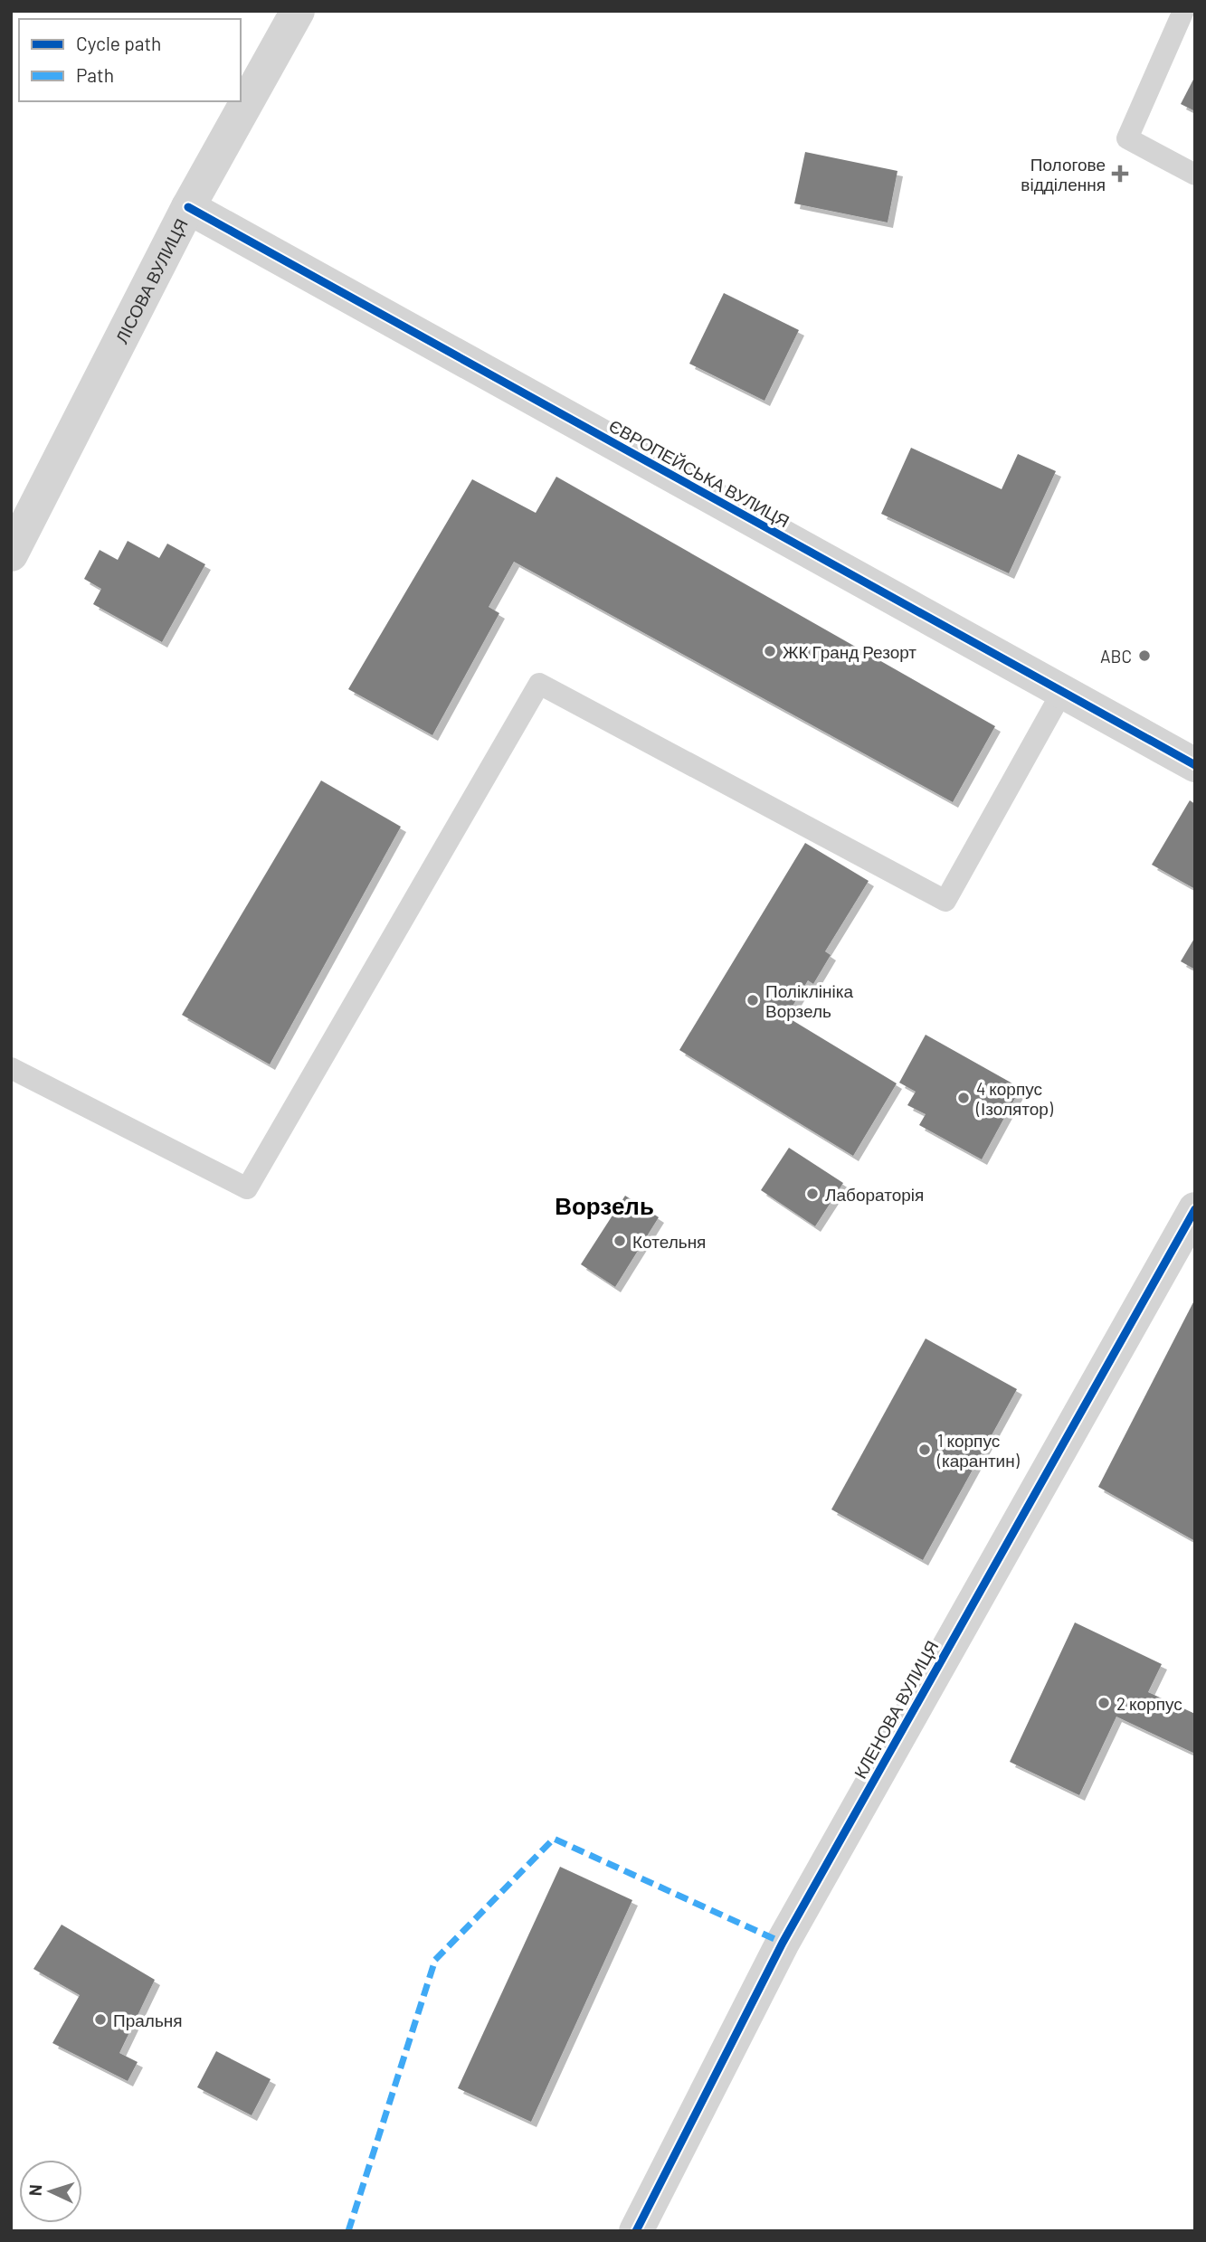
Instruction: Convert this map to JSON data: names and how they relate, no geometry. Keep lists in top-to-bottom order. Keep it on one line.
{"streets":{"street":["ЛІСОВА ВУЛИЦЯ","ЄВРОПЕЙСЬКА ВУЛИЦЯ","КЛЕНОВА ВУЛИЦЯ"]},"crossings":[["ЛІСОВА ВУЛИЦЯ","ЄВРОПЕЙСЬКА ВУЛИЦЯ"]],"districts":["Ворзель"],"places":{"health":["Пологове відділення"],"other":["ЖК Гранд Резорт","ABC","Поліклініка Ворзель","4 корпус (Ізолятор)","Лабораторія","Котельня","1 корпус (карантин)","2 корпус","Пральня"]},"legend":["Cycle path","Path"],"north":"left"}
